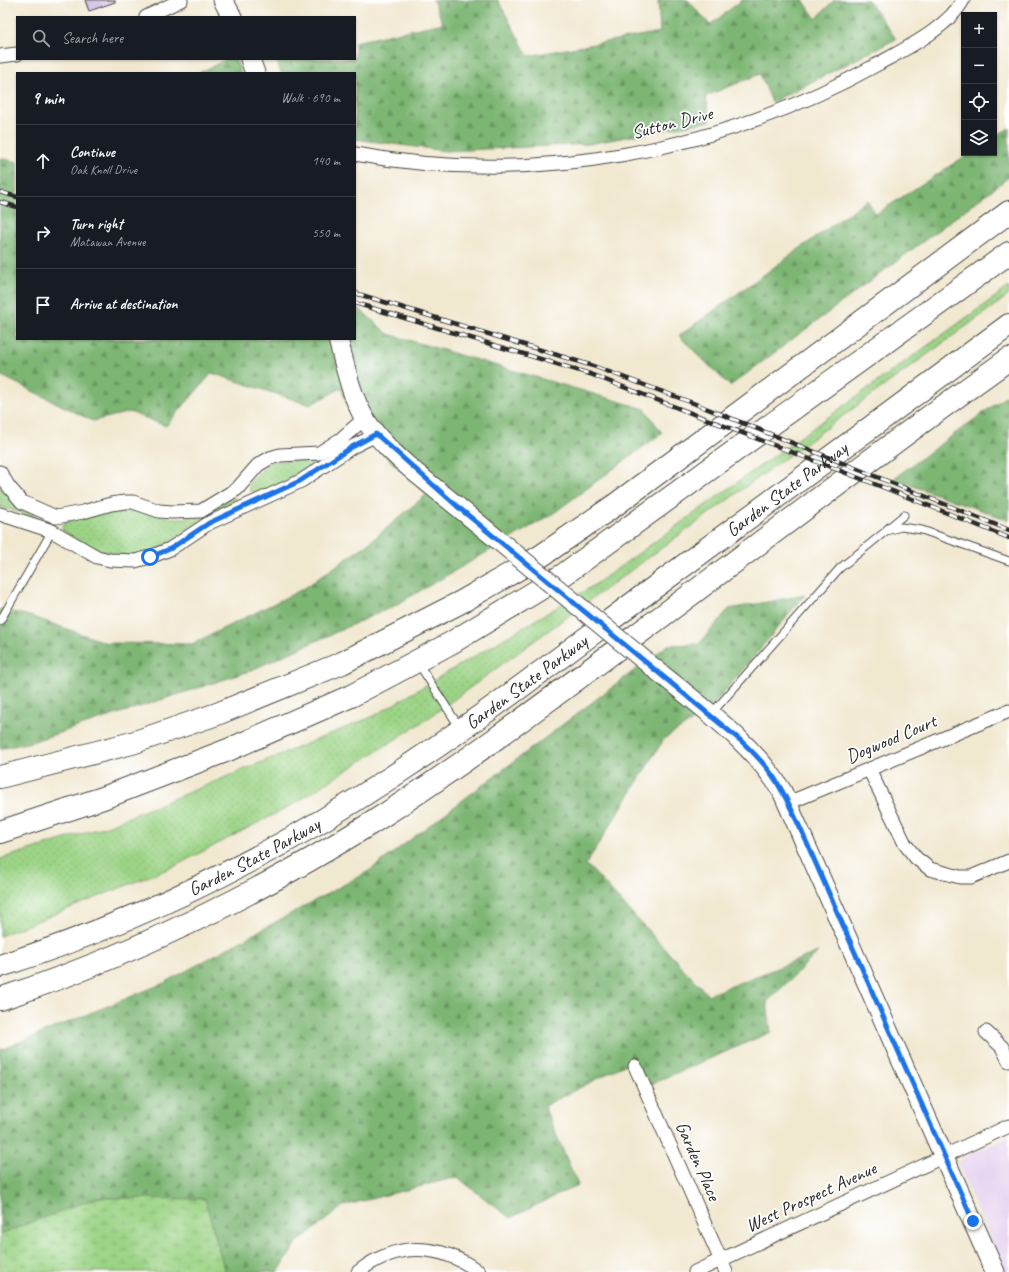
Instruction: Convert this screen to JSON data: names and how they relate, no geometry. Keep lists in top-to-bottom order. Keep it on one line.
{"streets":{"highway":["Garden State Parkway"],"street":["Sutton Drive","Dogwood Court","Garden Place","West Prospect Avenue"]},"crossings":[["Garden Place","West Prospect Avenue"]],"page":{"map_buttons":["+","−"],"search":"Search here","heading":["9 min","Walk · 690 m"],"list":[["Continue","Oak Knoll Drive","140 m"],["Turn right","Matawan Avenue","550 m"],"Arrive at destination"]}}
